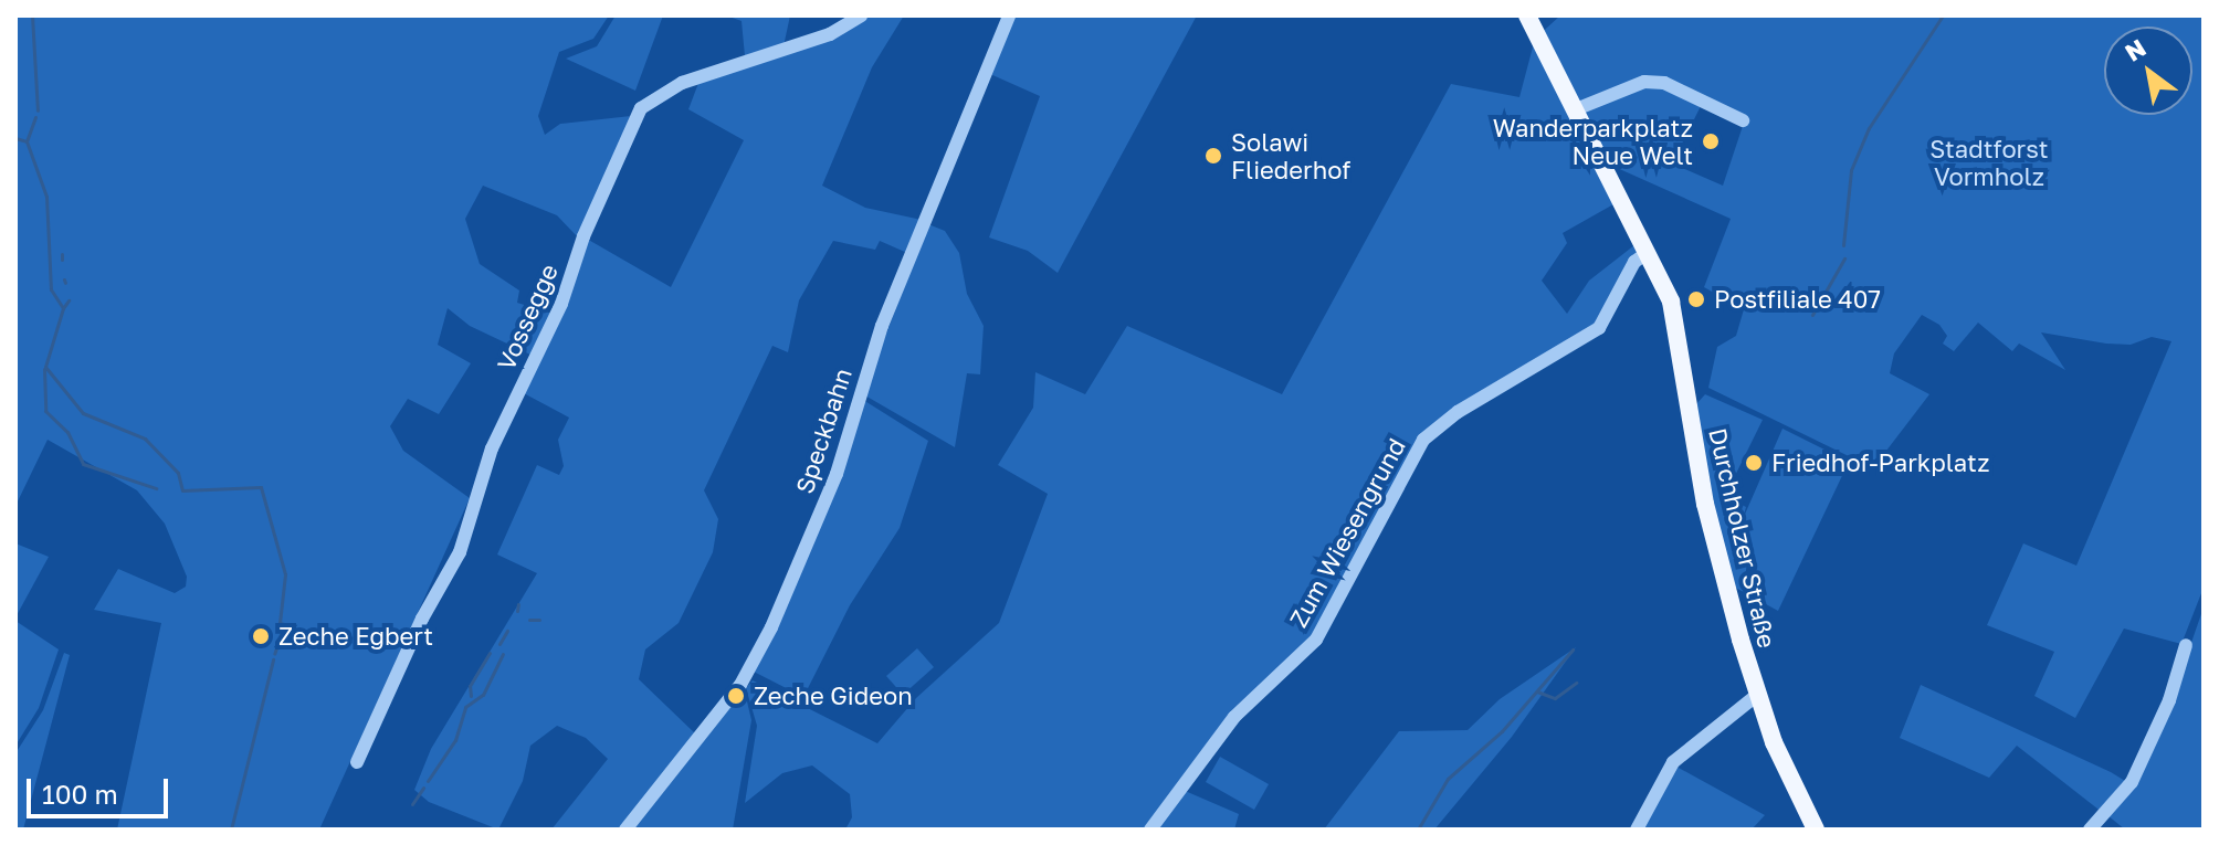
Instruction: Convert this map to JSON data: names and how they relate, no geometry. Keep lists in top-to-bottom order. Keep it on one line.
{"streets":{"main road":["Durchholzer Straße"],"street":["Vossegge","Speckbahn","Zum Wiesengrund"]},"crossings":[["Zum Wiesengrund","Durchholzer Straße"]],"parks":["Stadtforst Vormholz"],"places":["Wanderparkplatz Neue Welt","Solawi Fliederhof","Postfiliale 407","Friedhof-Parkplatz","Zeche Egbert","Zeche Gideon"],"scale_bar":"100 m","north":"top left"}
